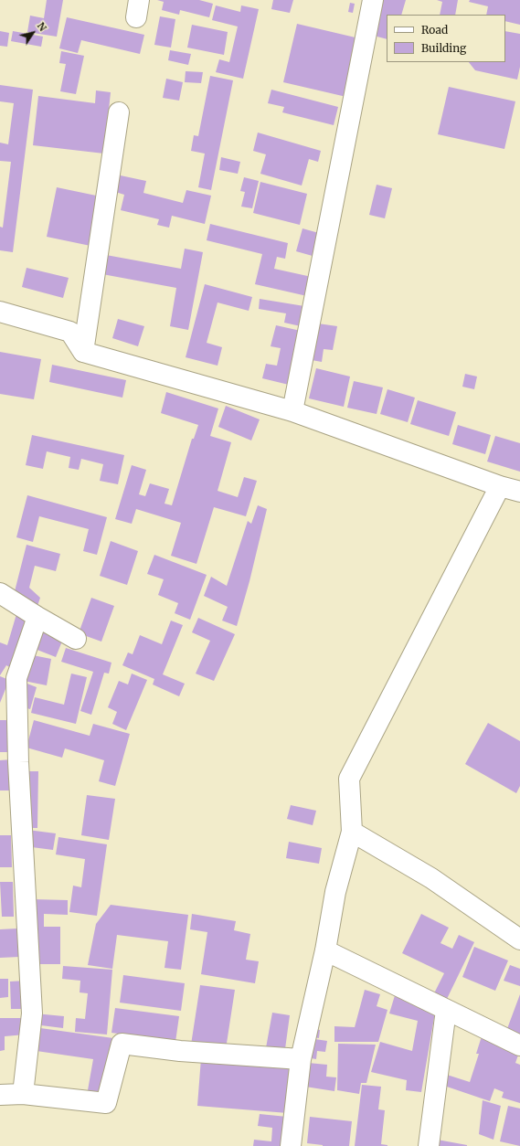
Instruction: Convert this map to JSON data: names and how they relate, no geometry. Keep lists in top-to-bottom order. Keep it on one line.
{"legend":["Road","Building"],"north":"top right"}
